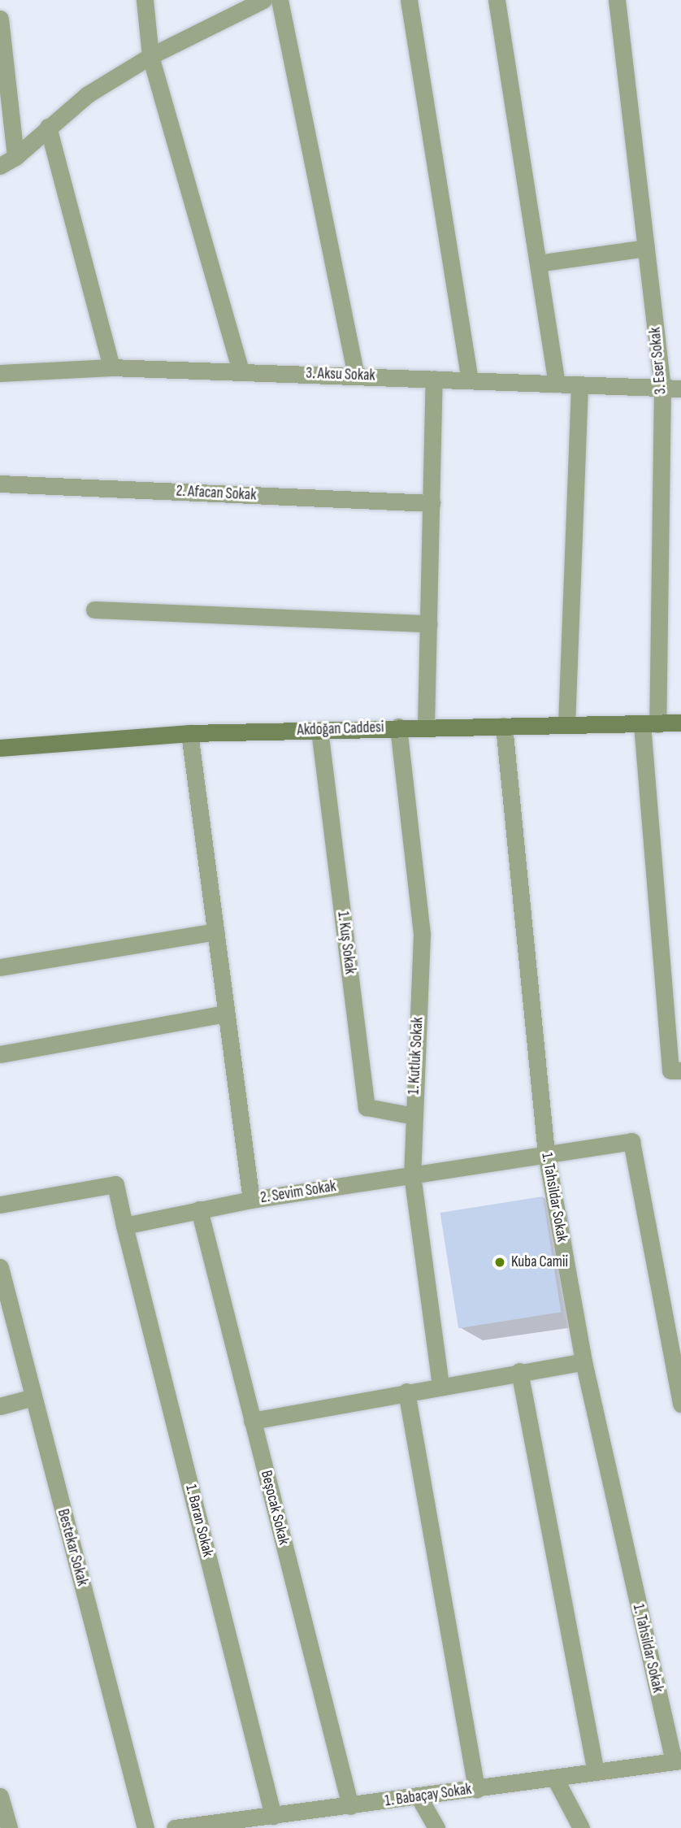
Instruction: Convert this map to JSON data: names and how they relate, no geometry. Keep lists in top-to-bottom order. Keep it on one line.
{"streets":{"street":["3. Eser Sokak","3. Aksu Sokak","2. Afacan Sokak","Akdoğan Caddesi","1. Kuş Sokak","1. Kutluk Sokak","2. Sevim Sokak","1. Tahsildar Sokak","Beşocak Sokak","1. Baran Sokak","Bestekar Sokak","1. Babaçay Sokak"]},"crossings":[["3. Eser Sokak","3. Aksu Sokak"],["3. Eser Sokak","Akdoğan Caddesi"],["Akdoğan Caddesi","1. Kuş Sokak"],["Akdoğan Caddesi","1. Kutluk Sokak"],["Akdoğan Caddesi","1. Tahsildar Sokak"],["1. Kuş Sokak","1. Kutluk Sokak"],["1. Kutluk Sokak","2. Sevim Sokak"],["2. Sevim Sokak","1. Tahsildar Sokak"],["2. Sevim Sokak","Beşocak Sokak"],["2. Sevim Sokak","1. Baran Sokak"],["1. Tahsildar Sokak","1. Babaçay Sokak"],["Beşocak Sokak","1. Babaçay Sokak"],["1. Baran Sokak","1. Babaçay Sokak"]],"places":["Kuba Camii"]}
